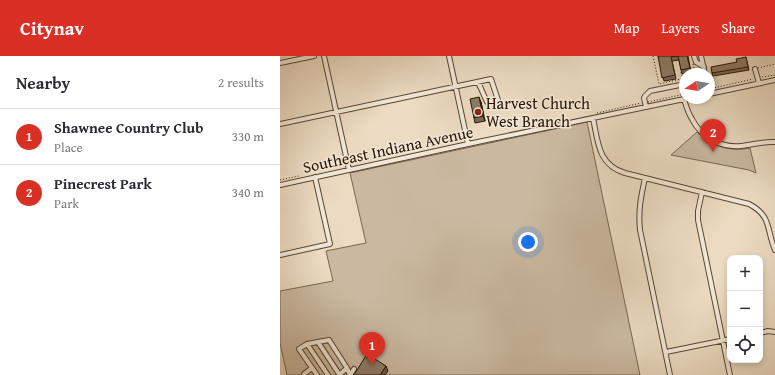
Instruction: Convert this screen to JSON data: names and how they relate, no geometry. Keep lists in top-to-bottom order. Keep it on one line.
{"streets":{"street":["Southeast Indiana Avenue"]},"places":["Harvest Church West Branch"],"north":"left","page":{"header":"Citynav","nav":["Map","Layers","Share"],"heading":["Nearby","2 results"],"list":[{"mark":"1","name":"Shawnee Country Club","note":"Place","value":"330 m"},{"mark":"2","name":"Pinecrest Park","note":"Park","value":"340 m"}],"pins":["2","1"],"map_buttons":["+","−"]}}
